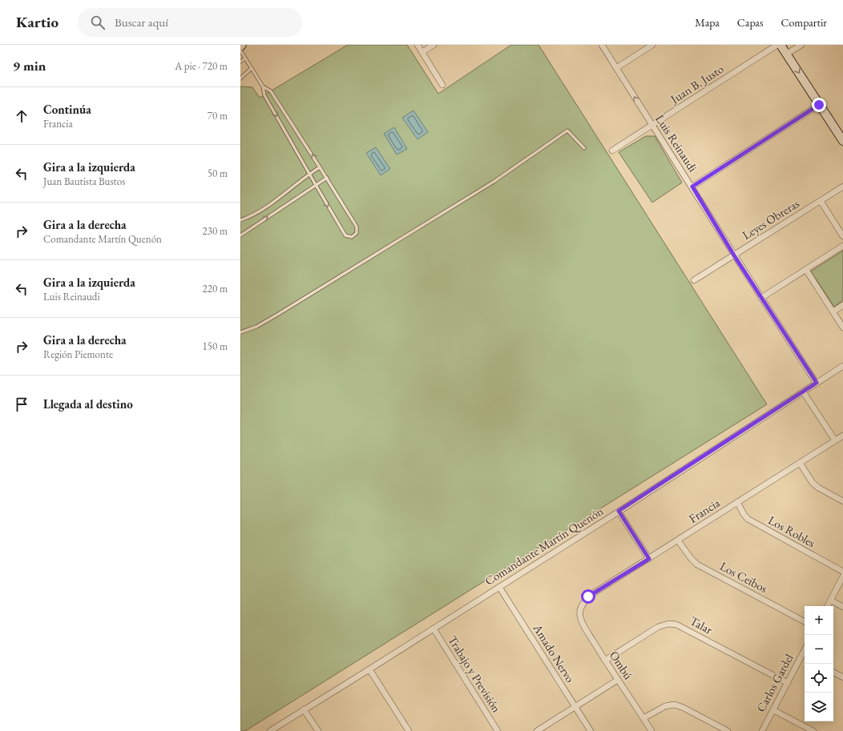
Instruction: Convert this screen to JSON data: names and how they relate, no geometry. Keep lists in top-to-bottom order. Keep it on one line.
{"streets":{"street":["Juan B. Justo","Luis Reinaudi","Leyes Obreras","Francia","Los Robles","Comandante Martín Quenón","Los Ceibos","Talar","Amado Nervo","Ombú","Trabajo y Previsión","Carlos Gardel"]},"crossings":[["Juan B. Justo","Luis Reinaudi"],["Luis Reinaudi","Leyes Obreras"],["Luis Reinaudi","Comandante Martín Quenón"],["Francia","Los Robles"],["Francia","Los Ceibos"],["Francia","Ombú"],["Comandante Martín Quenón","Amado Nervo"],["Comandante Martín Quenón","Trabajo y Previsión"],["Talar","Ombú"],["Talar","Carlos Gardel"]],"page":{"header":"Kartio","search":"Buscar aquí","nav":["Mapa","Capas","Compartir"],"heading":["9 min","A pie · 720 m"],"list":[["Continúa","Francia","70 m"],["Gira a la izquierda","Juan Bautista Bustos","50 m"],["Gira a la derecha","Comandante Martín Quenón","230 m"],["Gira a la izquierda","Luis Reinaudi","220 m"],["Gira a la derecha","Región Piemonte","150 m"],"Llegada al destino"],"map_buttons":["+","−"]}}
